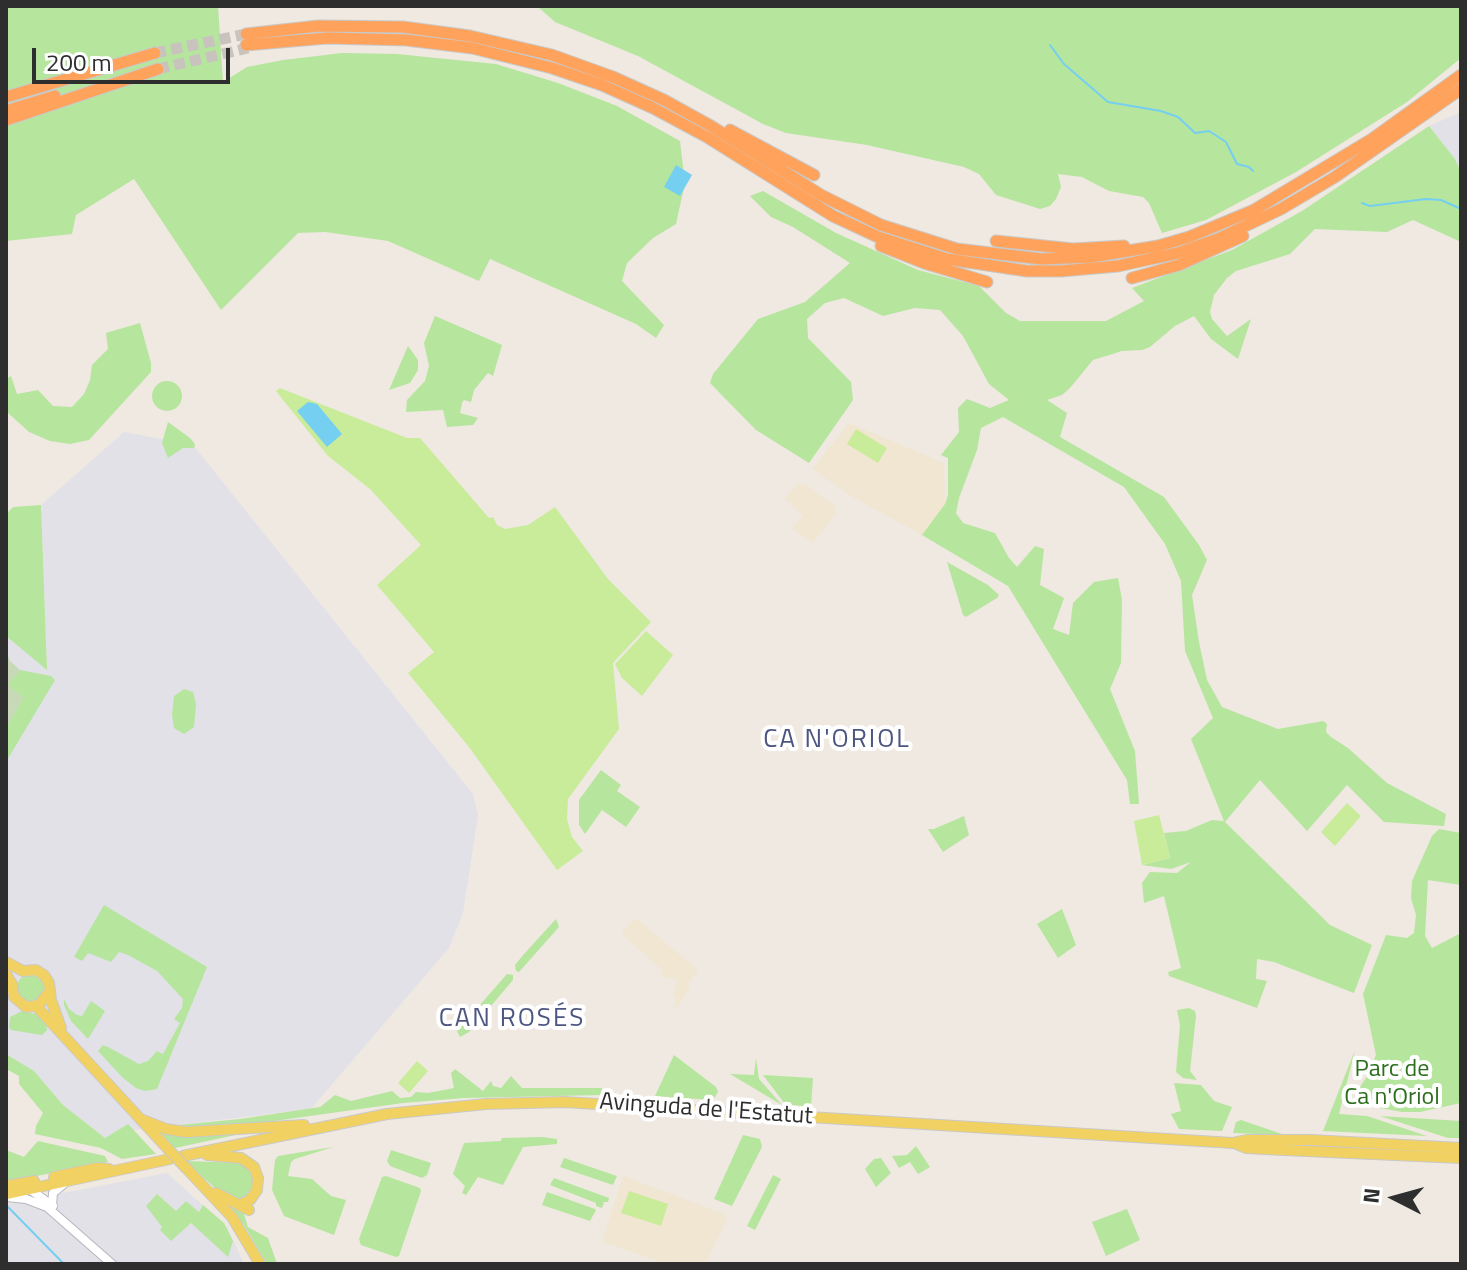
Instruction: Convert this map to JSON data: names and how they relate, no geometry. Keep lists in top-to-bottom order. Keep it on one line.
{"streets":{"main road":["Avinguda de l'Estatut"]},"districts":["CA N'ORIOL","CAN ROSÉS"],"parks":["Parc de Ca n'Oriol"],"scale_bar":"200 m","north":"left"}
